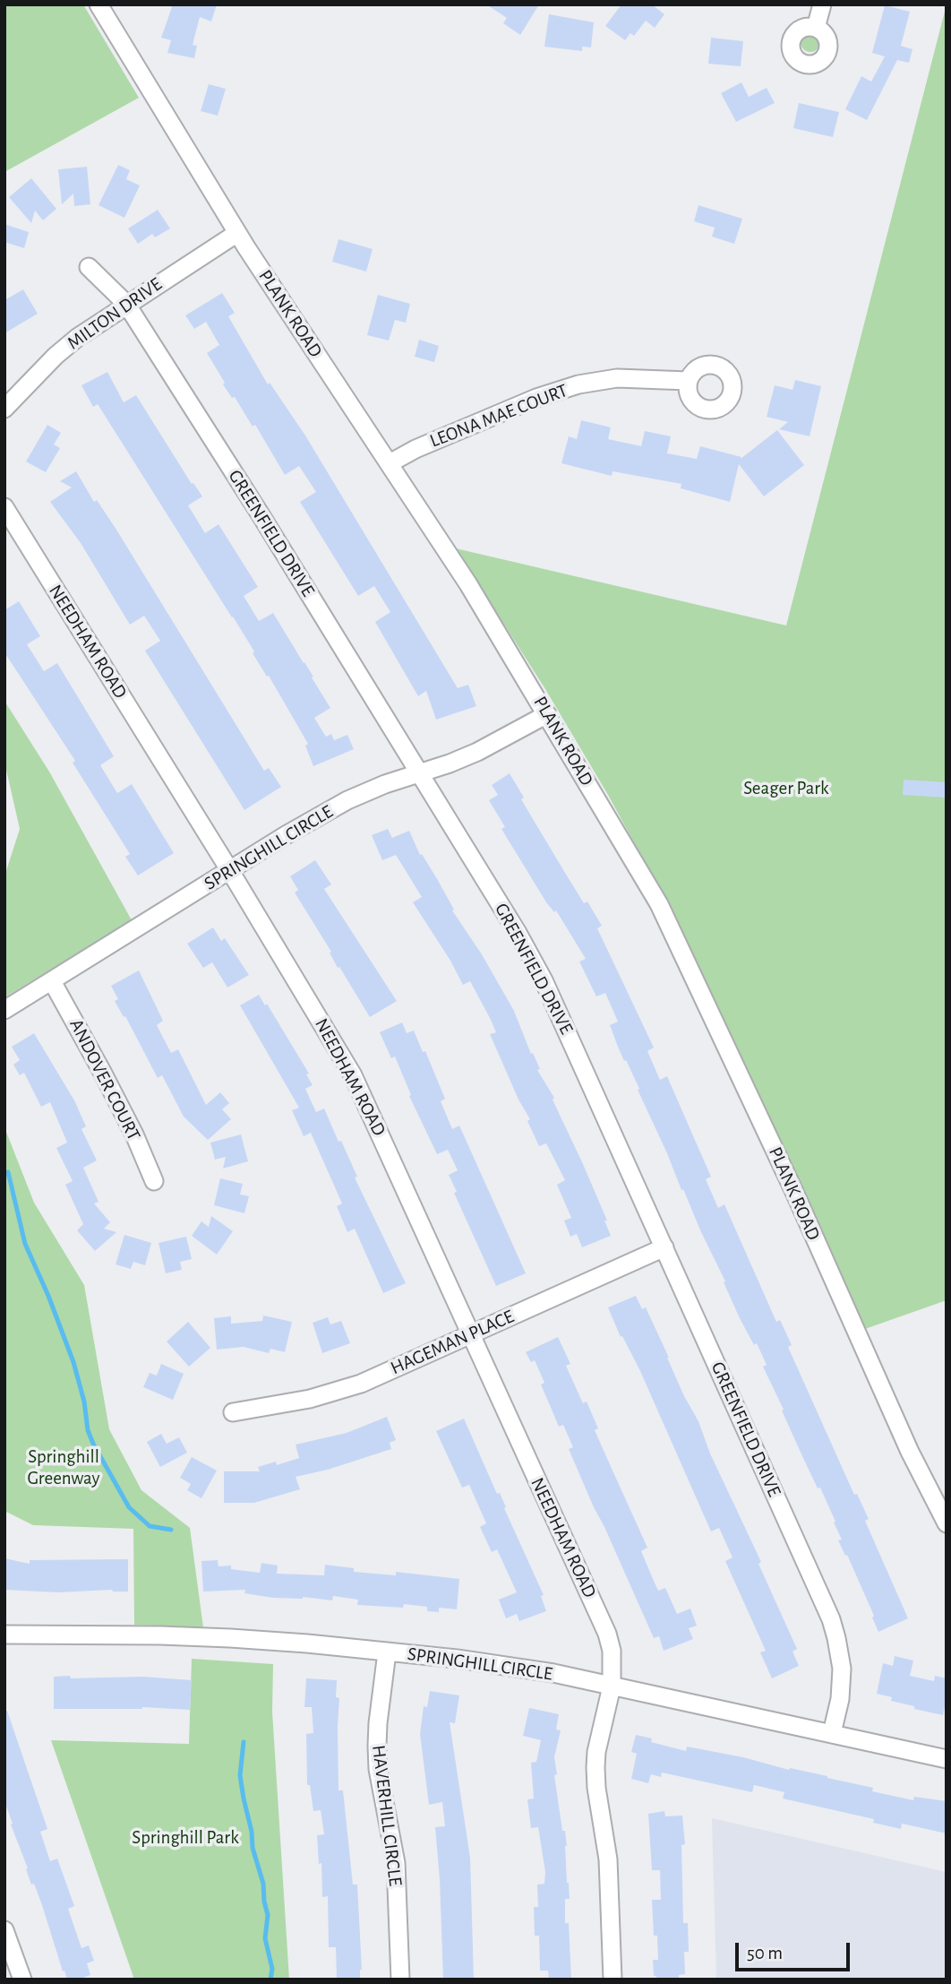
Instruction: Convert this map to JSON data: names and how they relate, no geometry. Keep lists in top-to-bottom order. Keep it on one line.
{"streets":{"street":["MILTON DRIVE","PLANK ROAD","LEONA MAE COURT","GREENFIELD DRIVE","NEEDHAM ROAD","SPRINGHILL CIRCLE","ANDOVER COURT","HAGEMAN PLACE","HAVERHILL CIRCLE"]},"crossings":[["MILTON DRIVE","PLANK ROAD"],["MILTON DRIVE","GREENFIELD DRIVE"],["PLANK ROAD","LEONA MAE COURT"],["PLANK ROAD","SPRINGHILL CIRCLE"],["GREENFIELD DRIVE","SPRINGHILL CIRCLE"],["GREENFIELD DRIVE","HAGEMAN PLACE"],["NEEDHAM ROAD","SPRINGHILL CIRCLE"],["NEEDHAM ROAD","HAGEMAN PLACE"],["SPRINGHILL CIRCLE","ANDOVER COURT"],["SPRINGHILL CIRCLE","HAVERHILL CIRCLE"]],"parks":["Seager Park","Springhill Greenway","Springhill Park"],"scale_bar":"50 m"}
